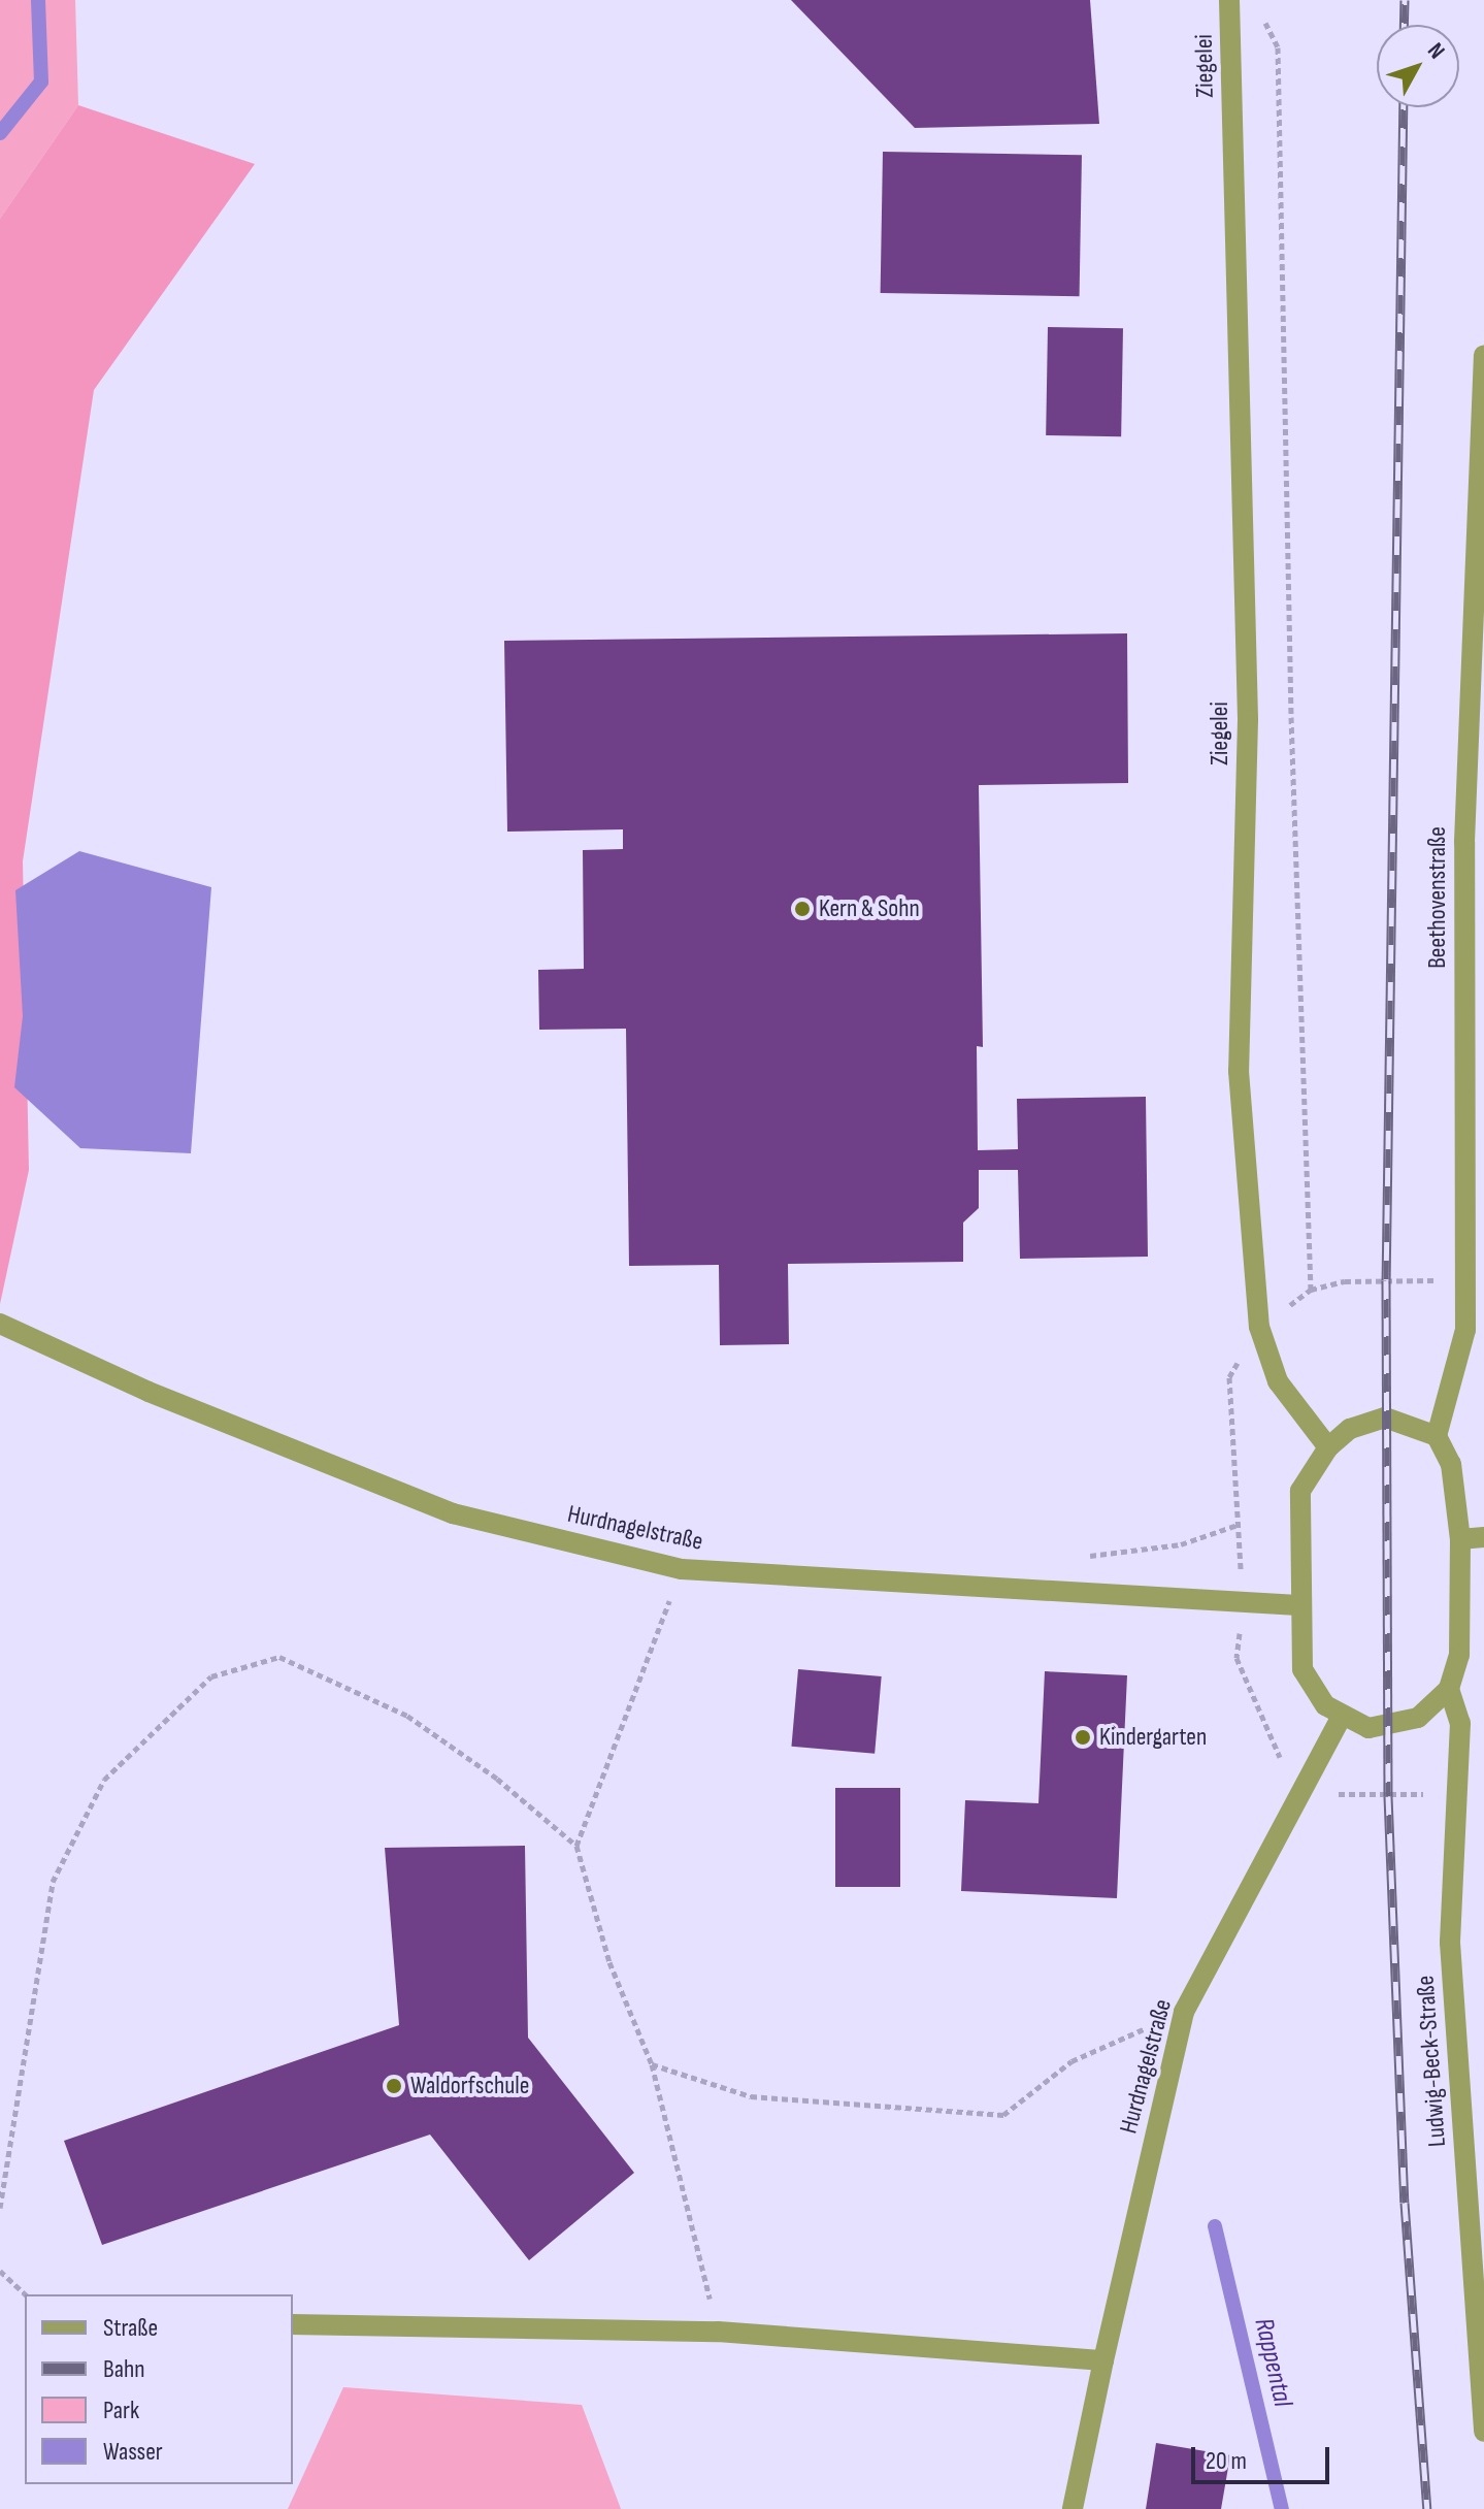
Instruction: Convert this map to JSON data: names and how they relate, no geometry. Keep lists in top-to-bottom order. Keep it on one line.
{"streets":{"street":["Ziegelei","Beethovenstraße","Hurdnagelstraße","Ludwig-Beck-Straße"]},"water":["Rappental"],"places":["Kern & Sohn","Kindergarten","Waldorfschule"],"legend":["Straße","Bahn","Park","Wasser"],"scale_bar":"20 m","north":"top right"}
